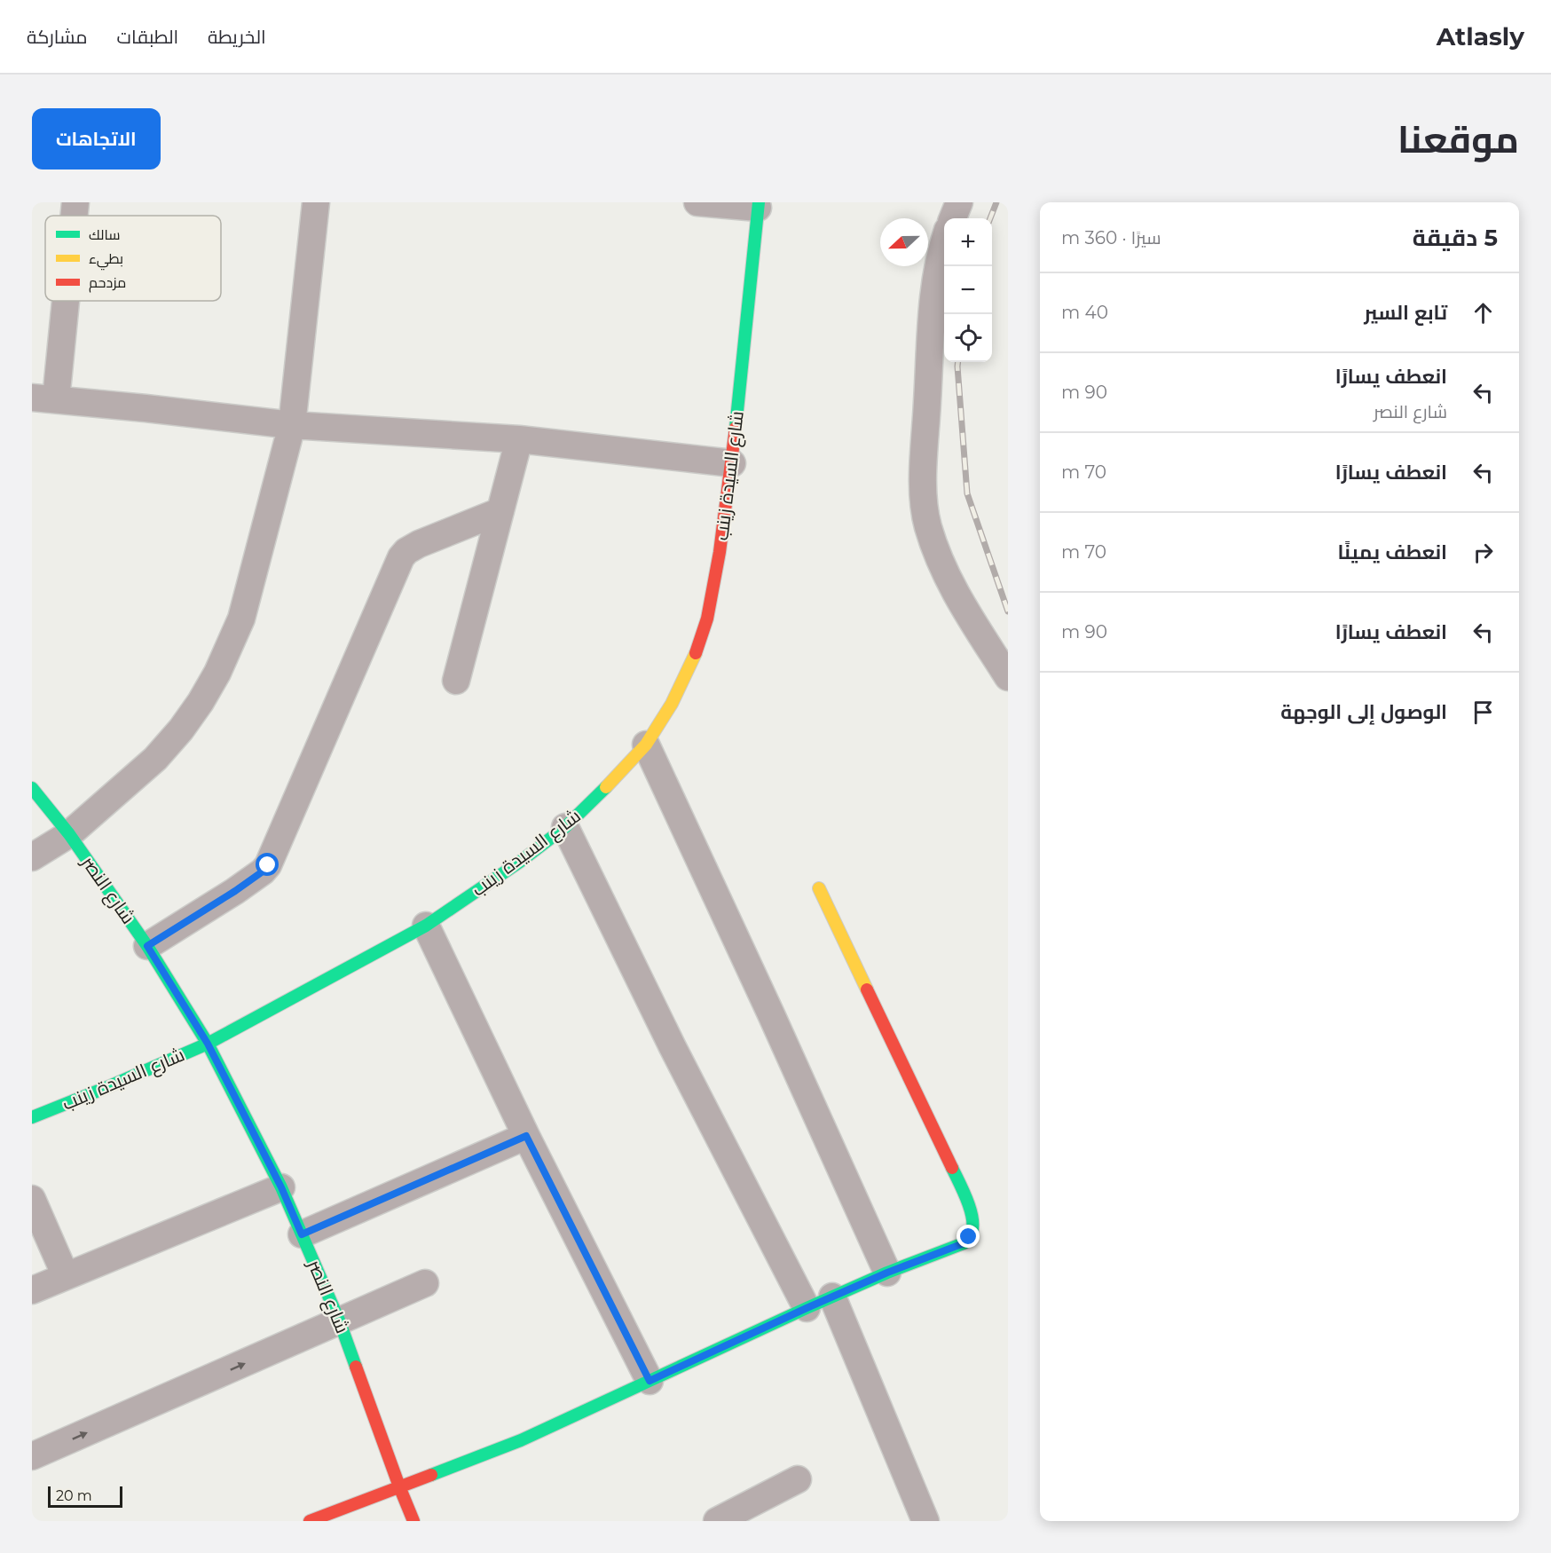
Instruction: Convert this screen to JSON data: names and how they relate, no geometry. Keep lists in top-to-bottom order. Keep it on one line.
{"streets":{"street":["شارع السيدة زينب","شارع النصر"]},"crossings":[["شارع السيدة زينب","شارع النصر"]],"legend":["سالك","بطيء","مزدحم"],"scale_bar":"20 m","north":"left","page":{"header":"Atlasly","nav":["الخريطة","الطبقات","مشاركة"],"title":"موقعنا","buttons":"الاتجاهات","heading":["5 دقيقة","سيرًا · 360 m"],"map_buttons":["+","−"],"list":[["تابع السير","40 m"],["انعطف يسارًا","شارع النصر","90 m"],["انعطف يسارًا","70 m"],["انعطف يمينًا","70 m"],["انعطف يسارًا","90 m"],"الوصول إلى الوجهة"],"scale":"20 m"}}
